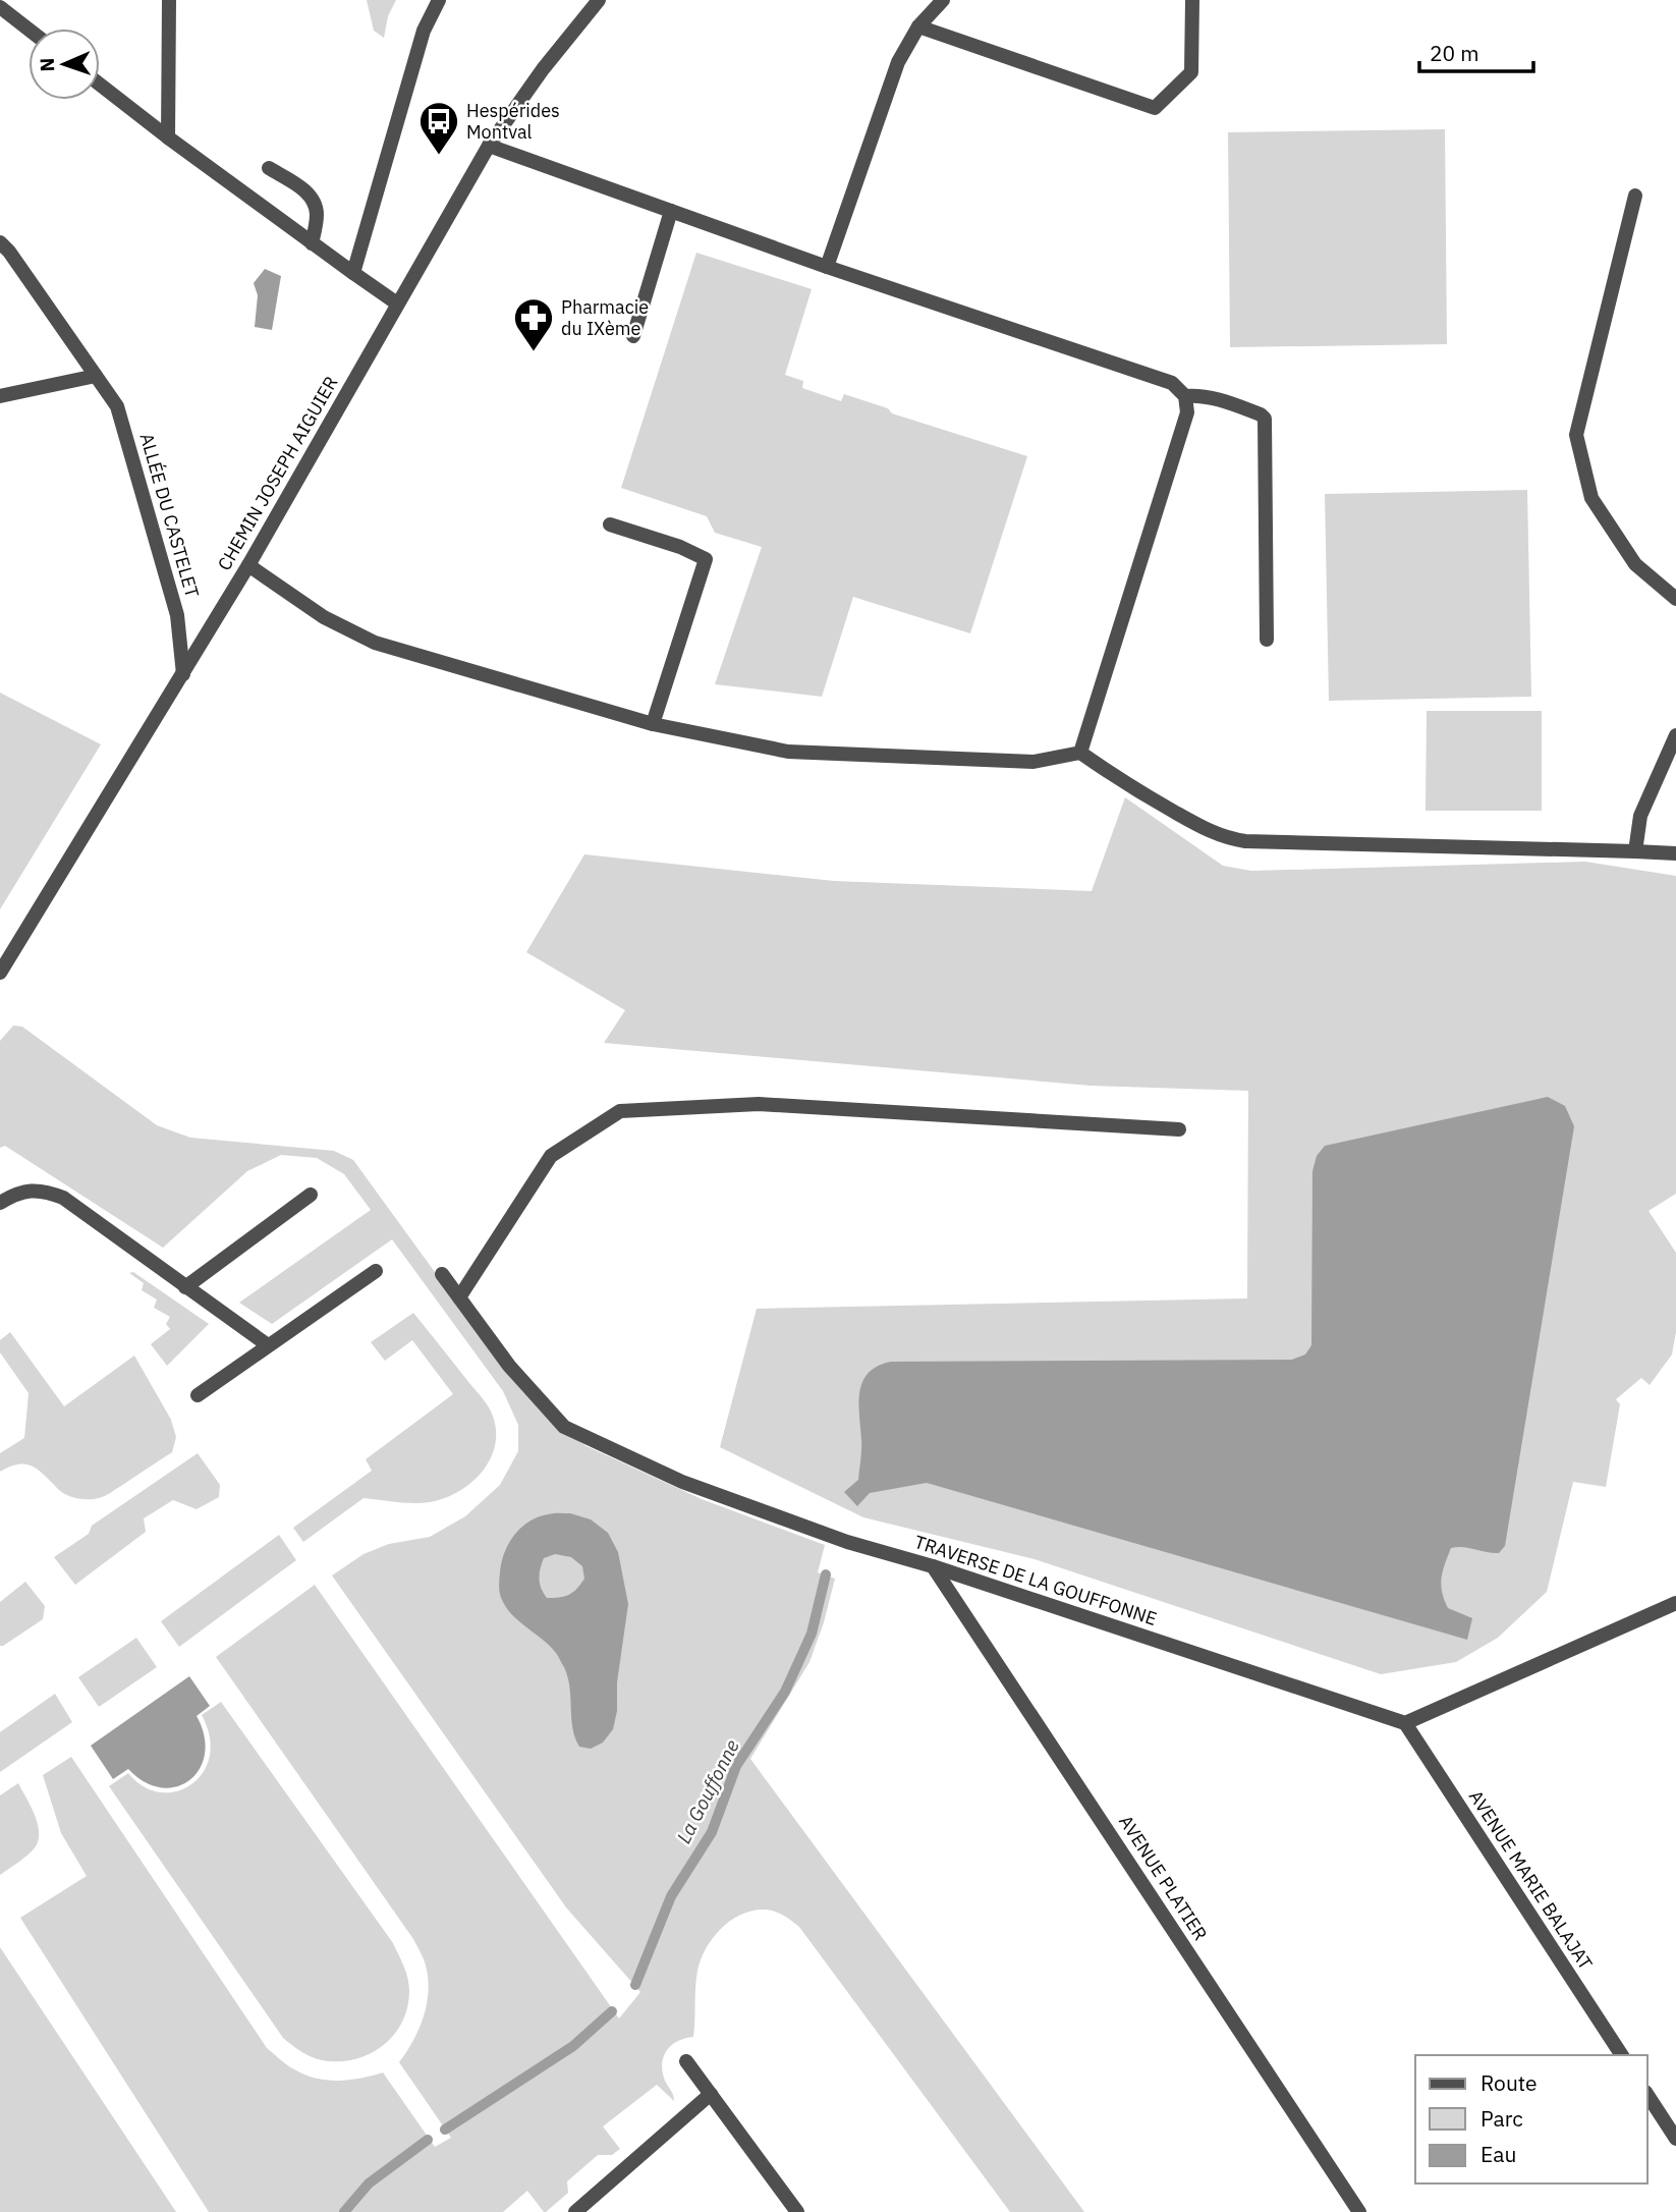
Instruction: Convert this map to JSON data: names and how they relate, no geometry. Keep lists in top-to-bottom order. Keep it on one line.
{"streets":{"street":["CHEMIN JOSEPH AIGUIER","ALLÉE DU CASTELET","TRAVERSE DE LA GOUFFONNE","AVENUE PLATIER","AVENUE MARIE BALAJAT"]},"crossings":[["CHEMIN JOSEPH AIGUIER","ALLÉE DU CASTELET"],["TRAVERSE DE LA GOUFFONNE","AVENUE PLATIER"],["TRAVERSE DE LA GOUFFONNE","AVENUE MARIE BALAJAT"]],"water":["La Gouffonne"],"places":{"bus stop":["Hespérides Montval"],"pharmacy":["Pharmacie du IXème"]},"legend":["Route","Parc","Eau"],"scale_bar":"20 m","north":"left"}
